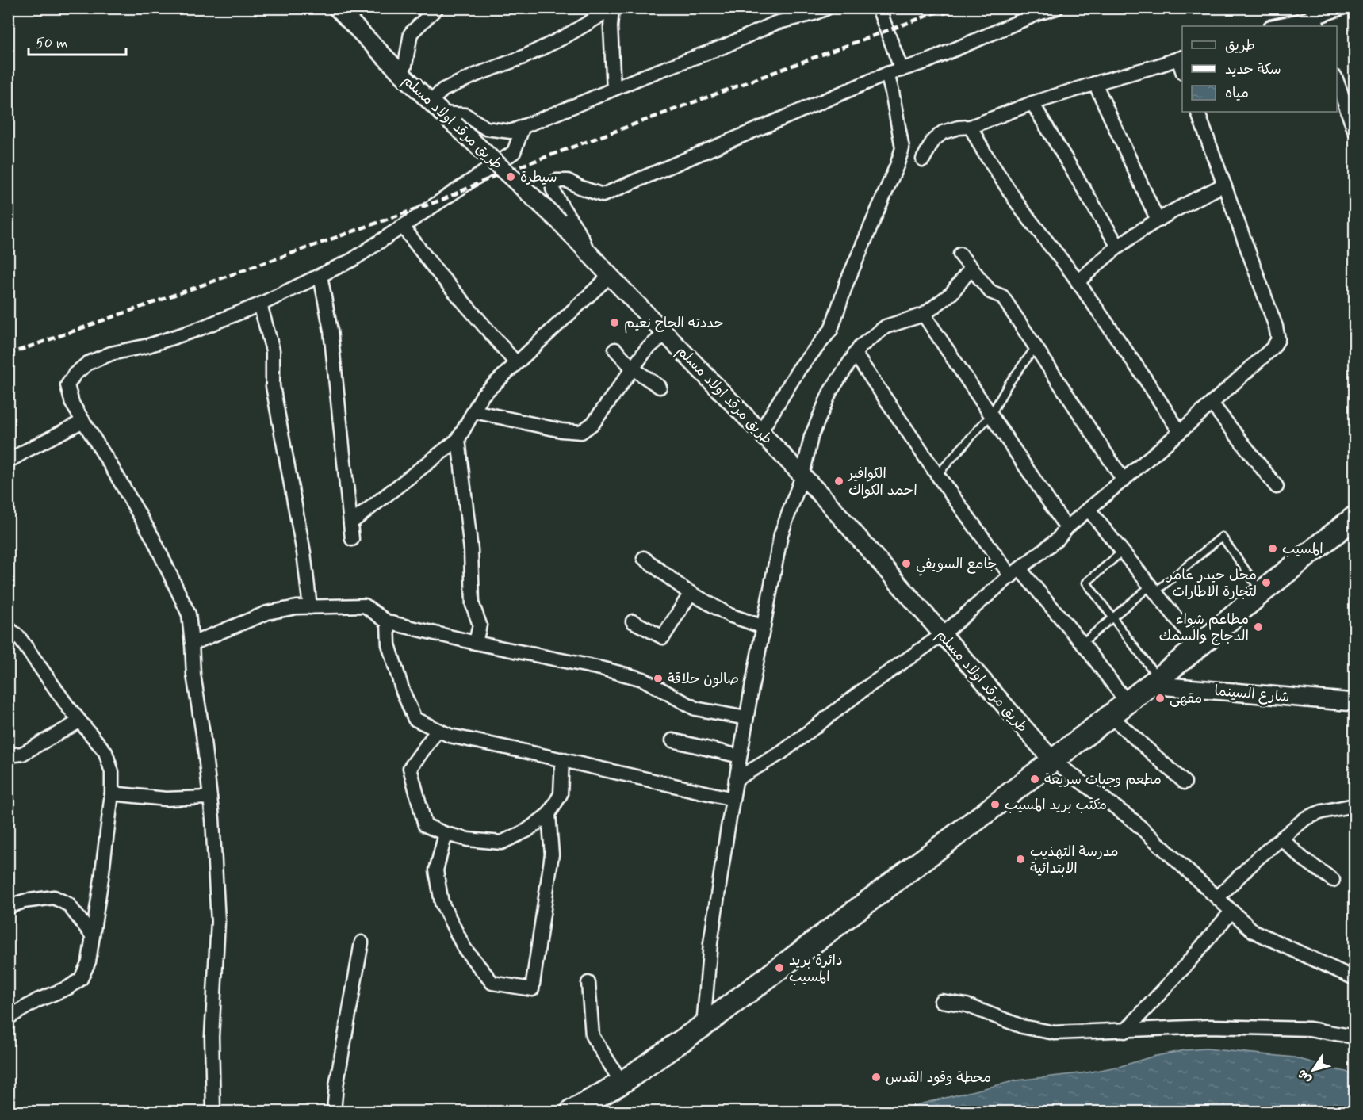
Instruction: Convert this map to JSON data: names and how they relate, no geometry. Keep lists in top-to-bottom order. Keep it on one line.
{"streets":{"street":["طريق مرقد اولاد مسلم","شارع السينما"]},"places":["سيطرة","حددته الحاج نعيم","الكوافير احمد الكواك","المسيب","جامع السويفي","محل حيدر عامر لتجارة الاطارات","مطاعم شواء الدجاج والسمك","صالون حلاقة","مقهى","مطعم وجبات سريعة","مكتب بريد المسيب","مدرسة التهذيب الابتدائية","دائرة بريد المسيب","محطة وقود القدس"],"legend":["طريق","سكة حديد","مياه"],"scale_bar":"50 m","north":"bottom left"}
